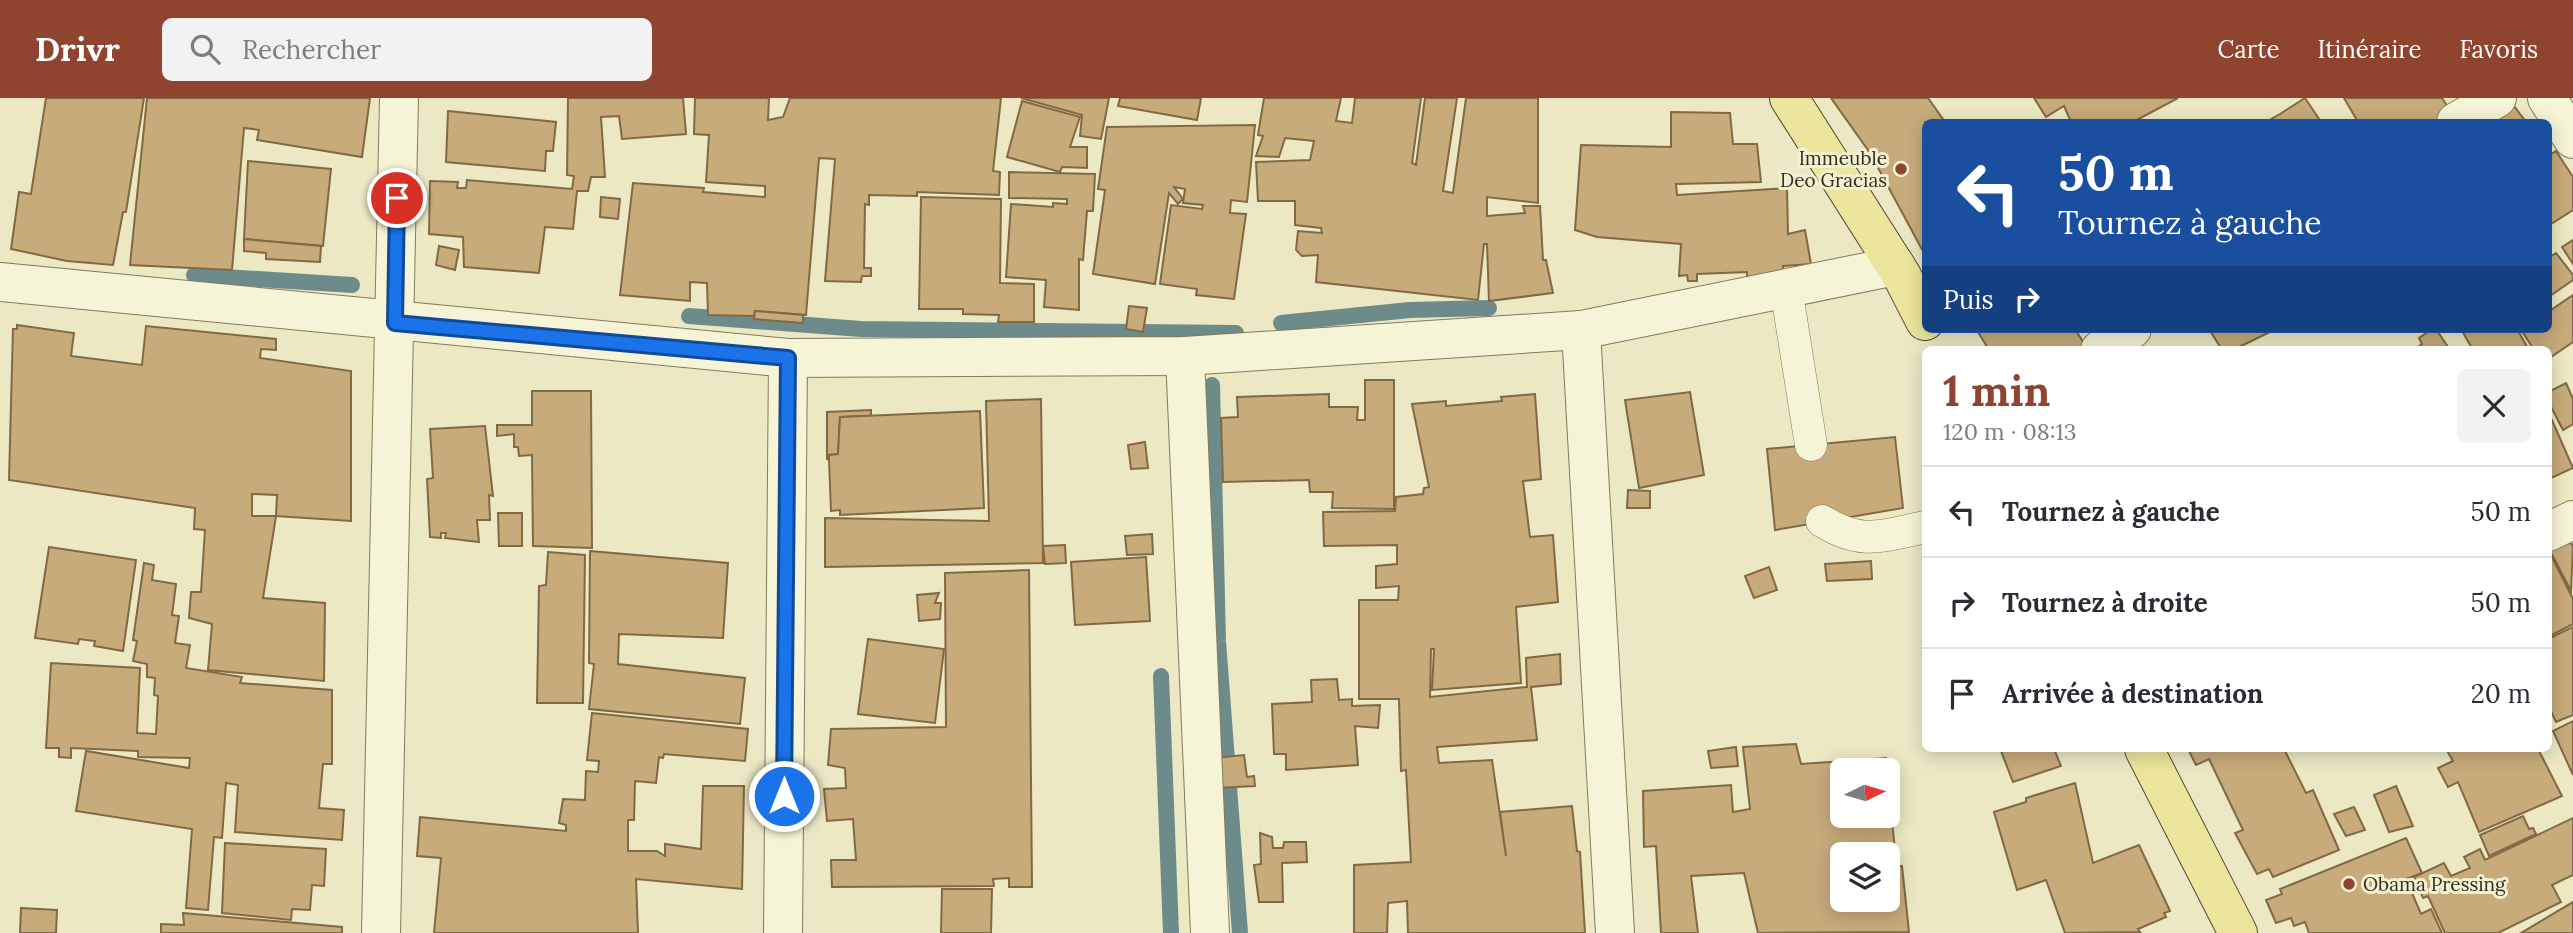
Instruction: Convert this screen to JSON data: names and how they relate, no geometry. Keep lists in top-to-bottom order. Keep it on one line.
{"places":["Immeuble Deo Gracias","Obama Pressing"],"north":"right","page":{"header":"Drivr","search":"Rechercher","nav":["Carte","Itinéraire","Favoris"],"turn":["50 m","Tournez à gauche"],"then":"Puis","heading":["1 min","120 m · 08:13"],"list":[{"name":"Tournez à gauche","value":"50 m"},{"name":"Tournez à droite","value":"50 m"},{"name":"Arrivée à destination","value":"20 m"}]}}
